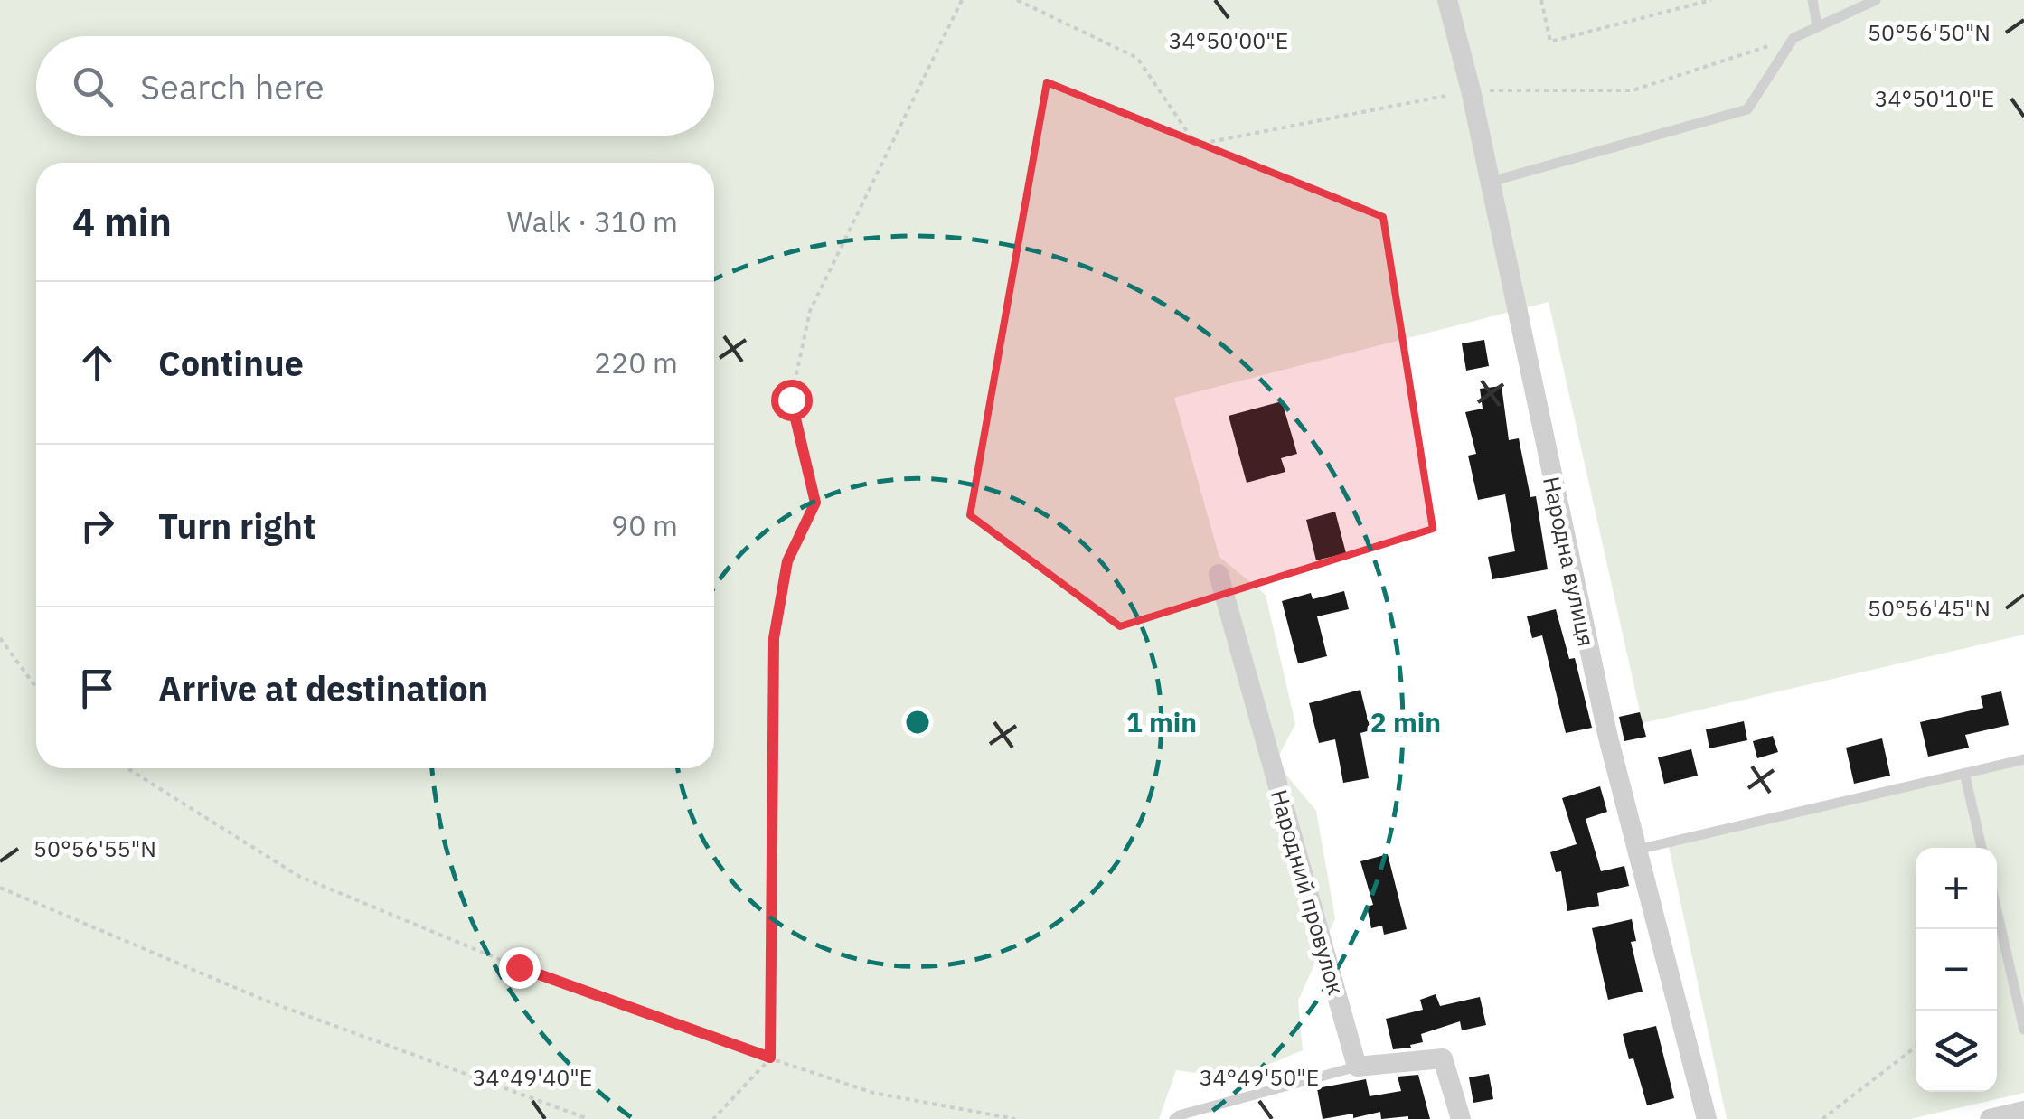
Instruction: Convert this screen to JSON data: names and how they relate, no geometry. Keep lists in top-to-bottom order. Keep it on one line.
{"streets":{"street":["Народна вулиця","Народний провулок"]},"page":{"search":"Search here","heading":["4 min","Walk · 310 m"],"list":[["Continue","220 m"],["Turn right","90 m"],"Arrive at destination"],"map_buttons":["+","−"]},"coordinates":["50°56'50\"N","34°50'00\"E","34°50'10\"E","50°56'45\"N","50°56'55\"N","34°49'40\"E","34°49'50\"E"],"rings":["1 min","2 min"]}
